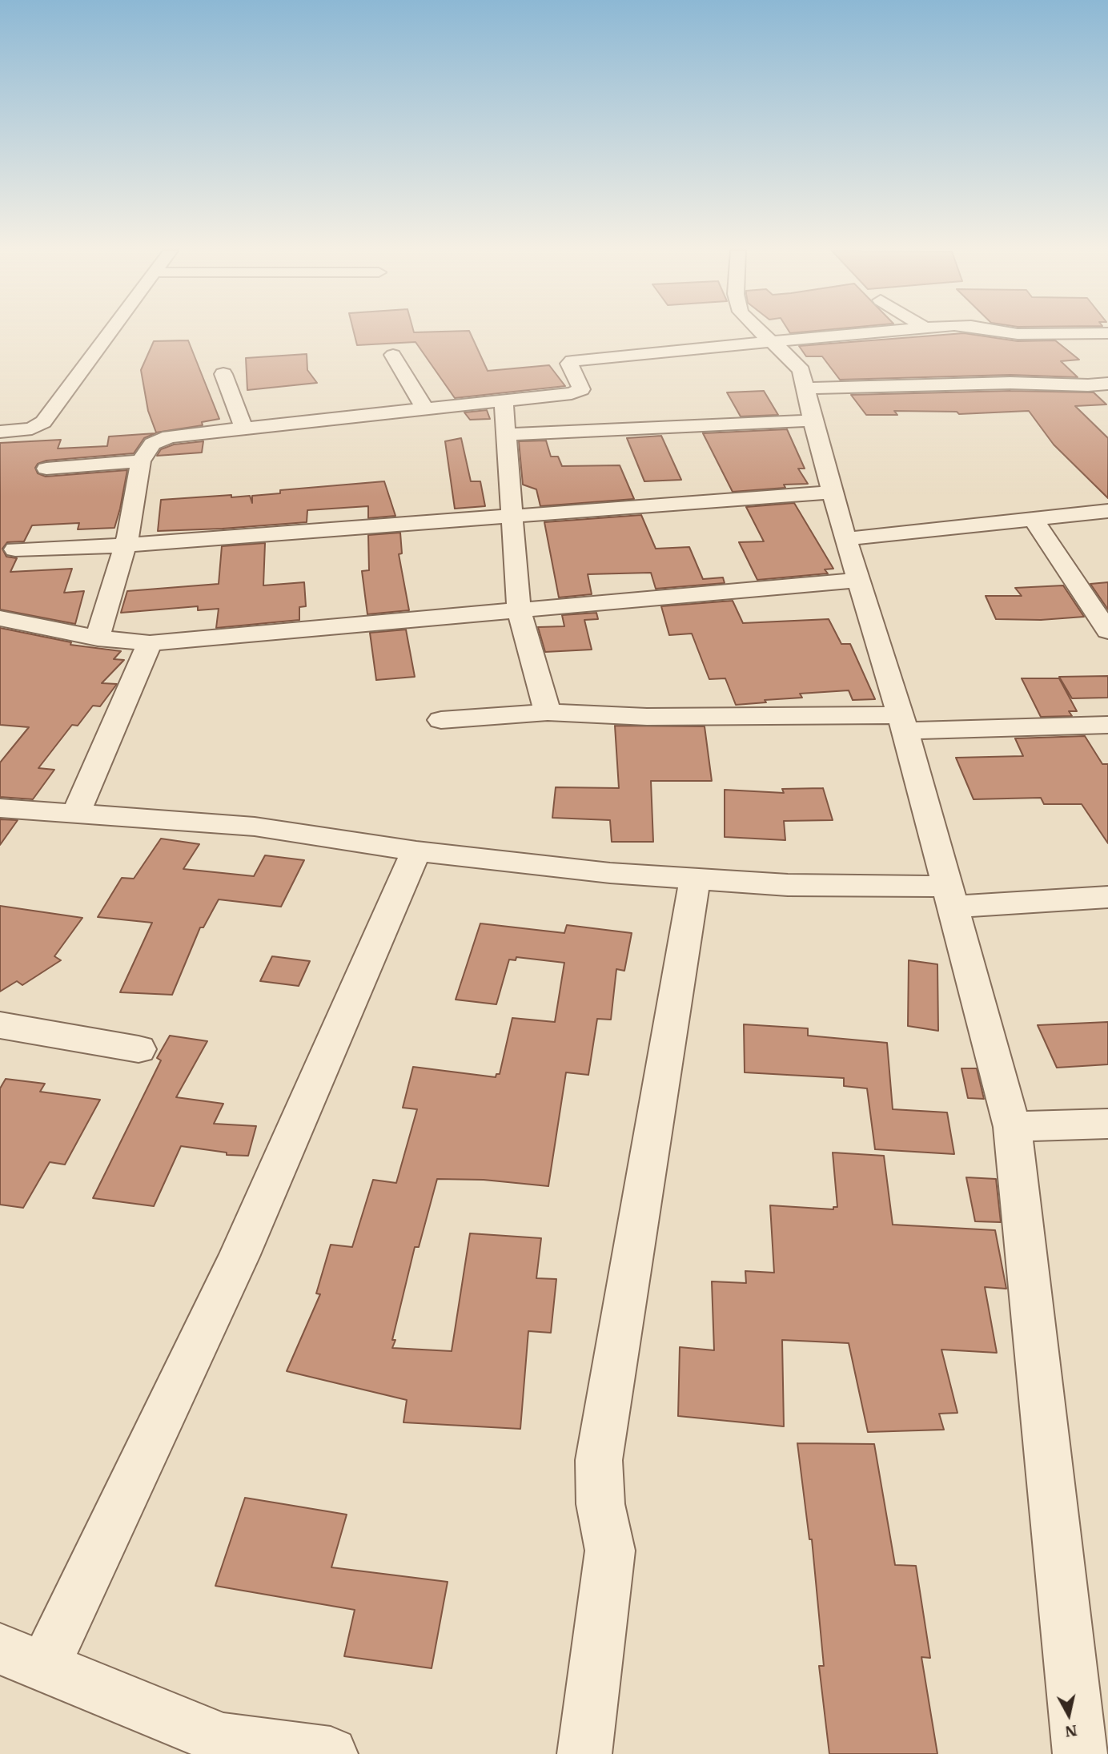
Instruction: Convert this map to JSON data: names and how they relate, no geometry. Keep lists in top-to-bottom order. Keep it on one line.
{"north":"bottom"}
